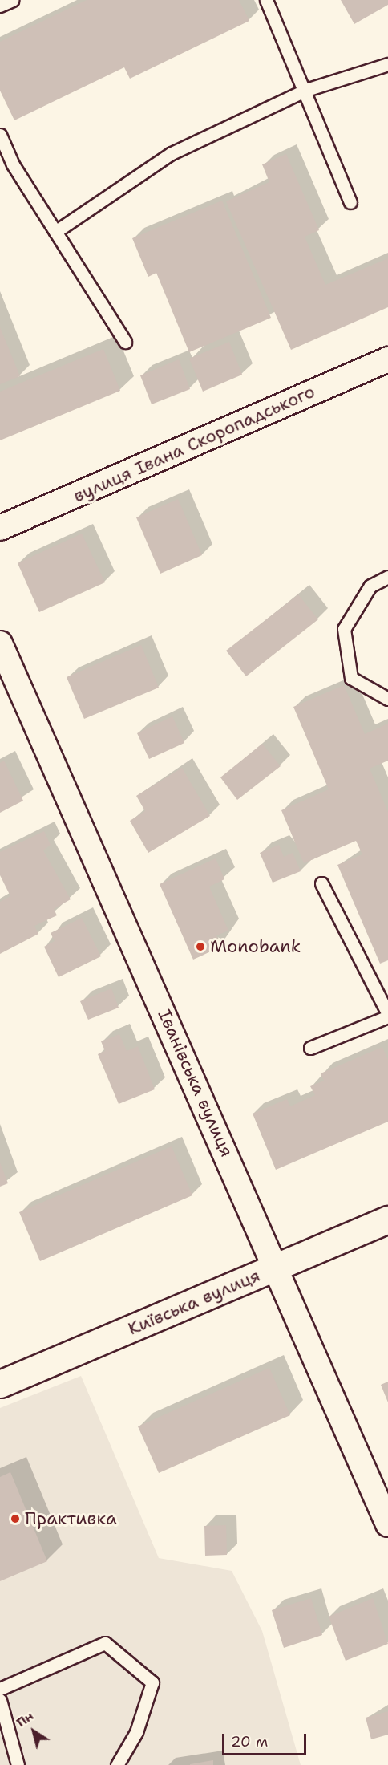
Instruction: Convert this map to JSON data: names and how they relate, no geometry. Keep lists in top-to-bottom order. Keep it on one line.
{"streets":{"main road":["Київська вулиця"],"street":["вулиця Івана Скоропадського","Іванівська вулиця"]},"crossings":[["Іванівська вулиця","Київська вулиця"]],"places":["Monobank","Практивка"],"scale_bar":"20 m","north":"top left"}
